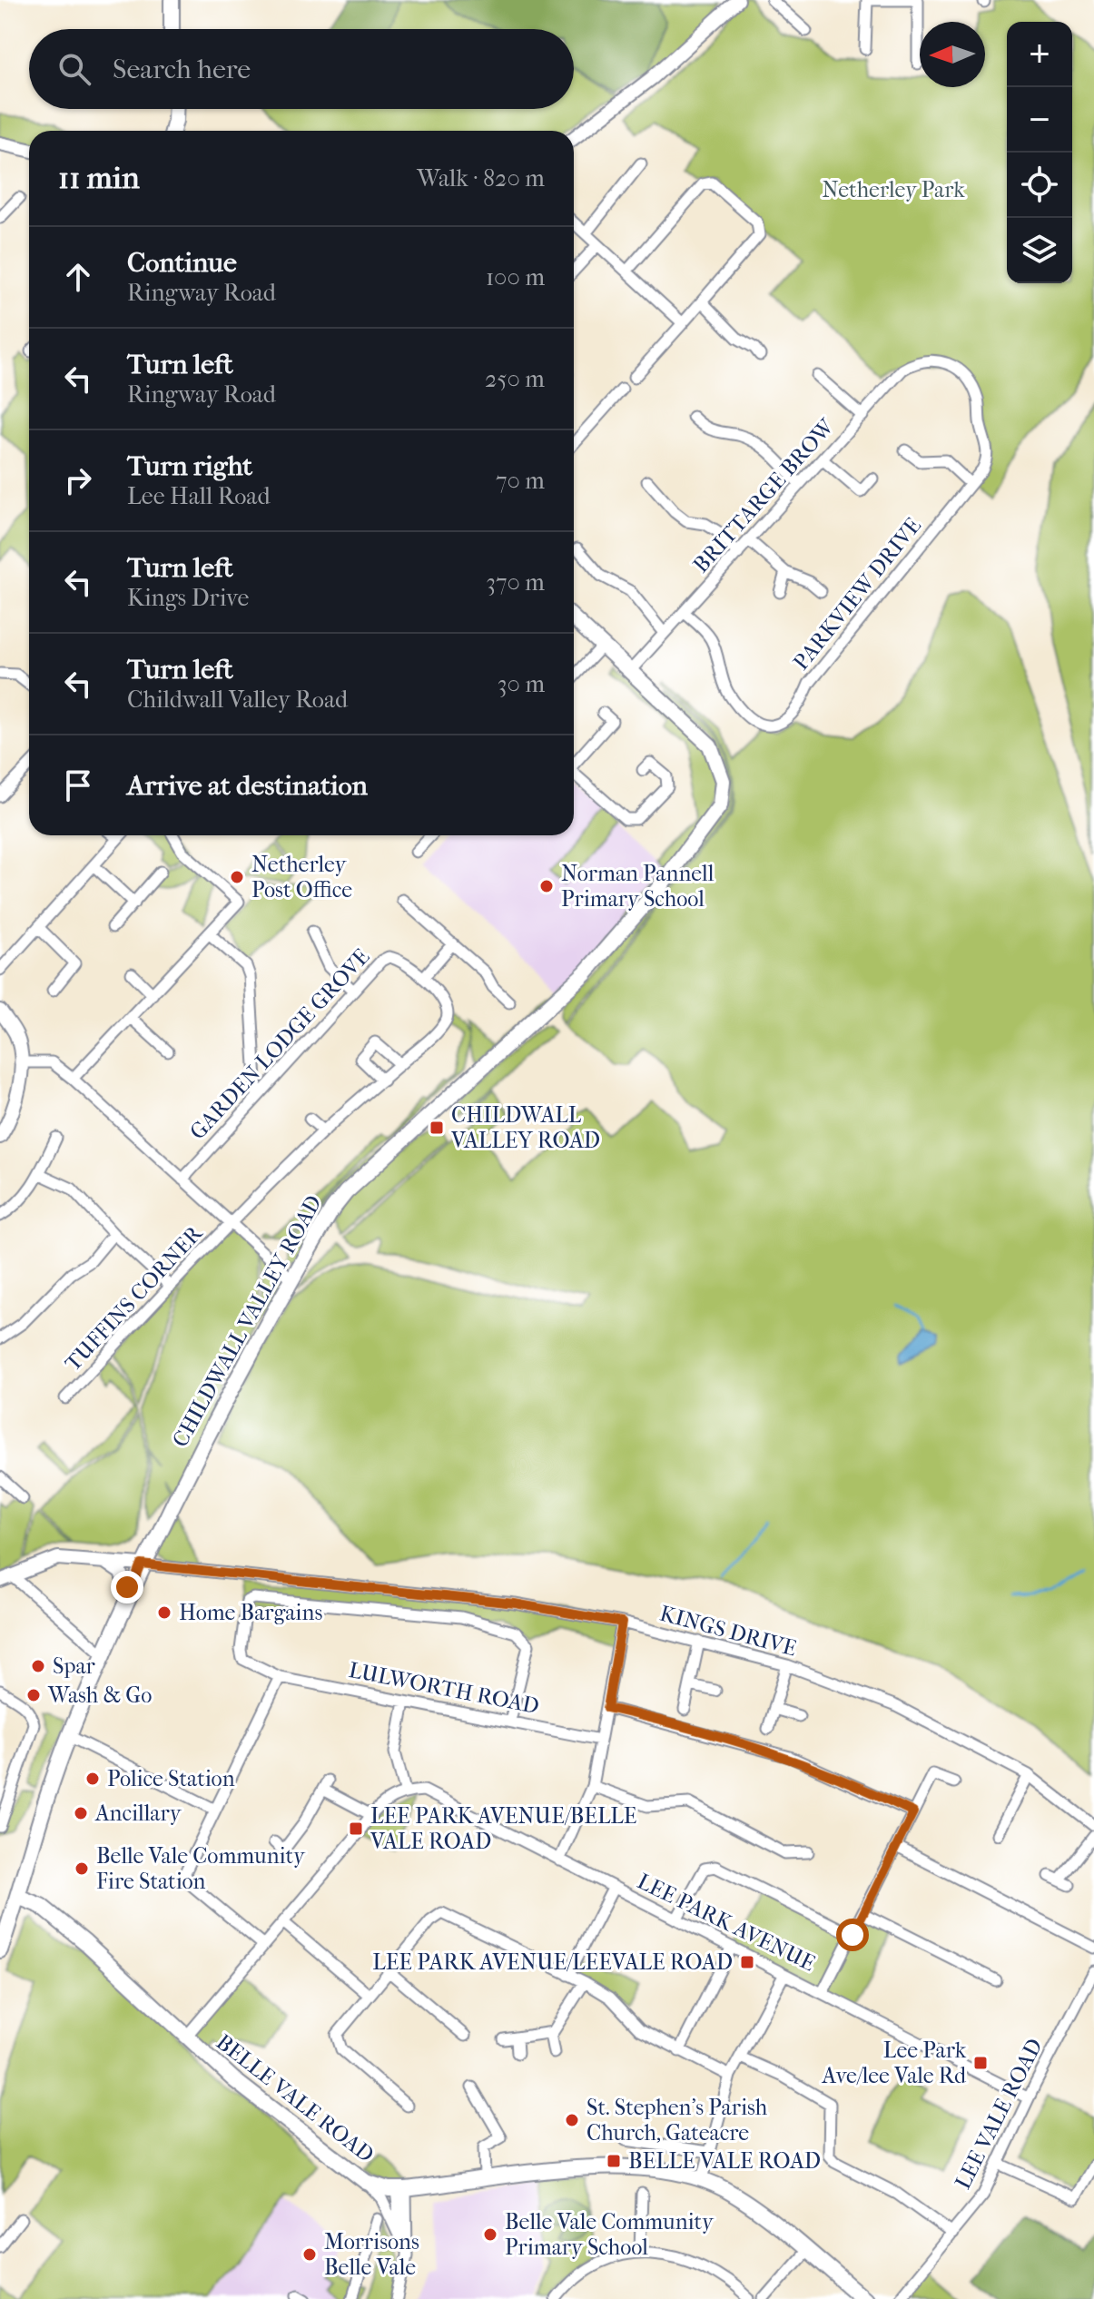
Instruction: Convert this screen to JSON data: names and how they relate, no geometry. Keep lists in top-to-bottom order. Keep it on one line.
{"streets":{"main road":["CHILDWALL VALLEY ROAD","BELLE VALE ROAD"],"street":["BRITTARGE BROW","PARKVIEW DRIVE","GARDEN LODGE GROVE","TUFFINS CORNER","KINGS DRIVE","LULWORTH ROAD","LEE PARK AVENUE","LEE VALE ROAD"]},"crossings":[["BRITTARGE BROW","PARKVIEW DRIVE"],["BRITTARGE BROW","CHILDWALL VALLEY ROAD"],["GARDEN LODGE GROVE","TUFFINS CORNER"],["CHILDWALL VALLEY ROAD","KINGS DRIVE"],["CHILDWALL VALLEY ROAD","BELLE VALE ROAD"],["LEE PARK AVENUE","LEE VALE ROAD"]],"parks":["Netherley Park"],"places":{"other":["Netherley Post Office","Norman Pannell Primary School","Home Bargains","Spar","Wash & Go","Police Station","Ancillary","Belle Vale Community Fire Station","St. Stephen's Parish Church, Gateacre","Belle Vale Community Primary School","Morrisons Belle Vale"],"transit":["CHILDWALL VALLEY ROAD","LEE PARK AVENUE/BELLE VALE ROAD","LEE PARK AVENUE/LEEVALE ROAD","Lee Park Ave/lee Vale Rd","BELLE VALE ROAD"]},"north":"left","page":{"map_buttons":["+","−"],"search":"Search here","heading":["11 min","Walk · 820 m"],"list":[["Continue","Ringway Road","100 m"],["Turn left","Ringway Road","250 m"],["Turn right","Lee Hall Road","70 m"],["Turn left","Kings Drive","370 m"],["Turn left","Childwall Valley Road","30 m"],"Arrive at destination"]}}
